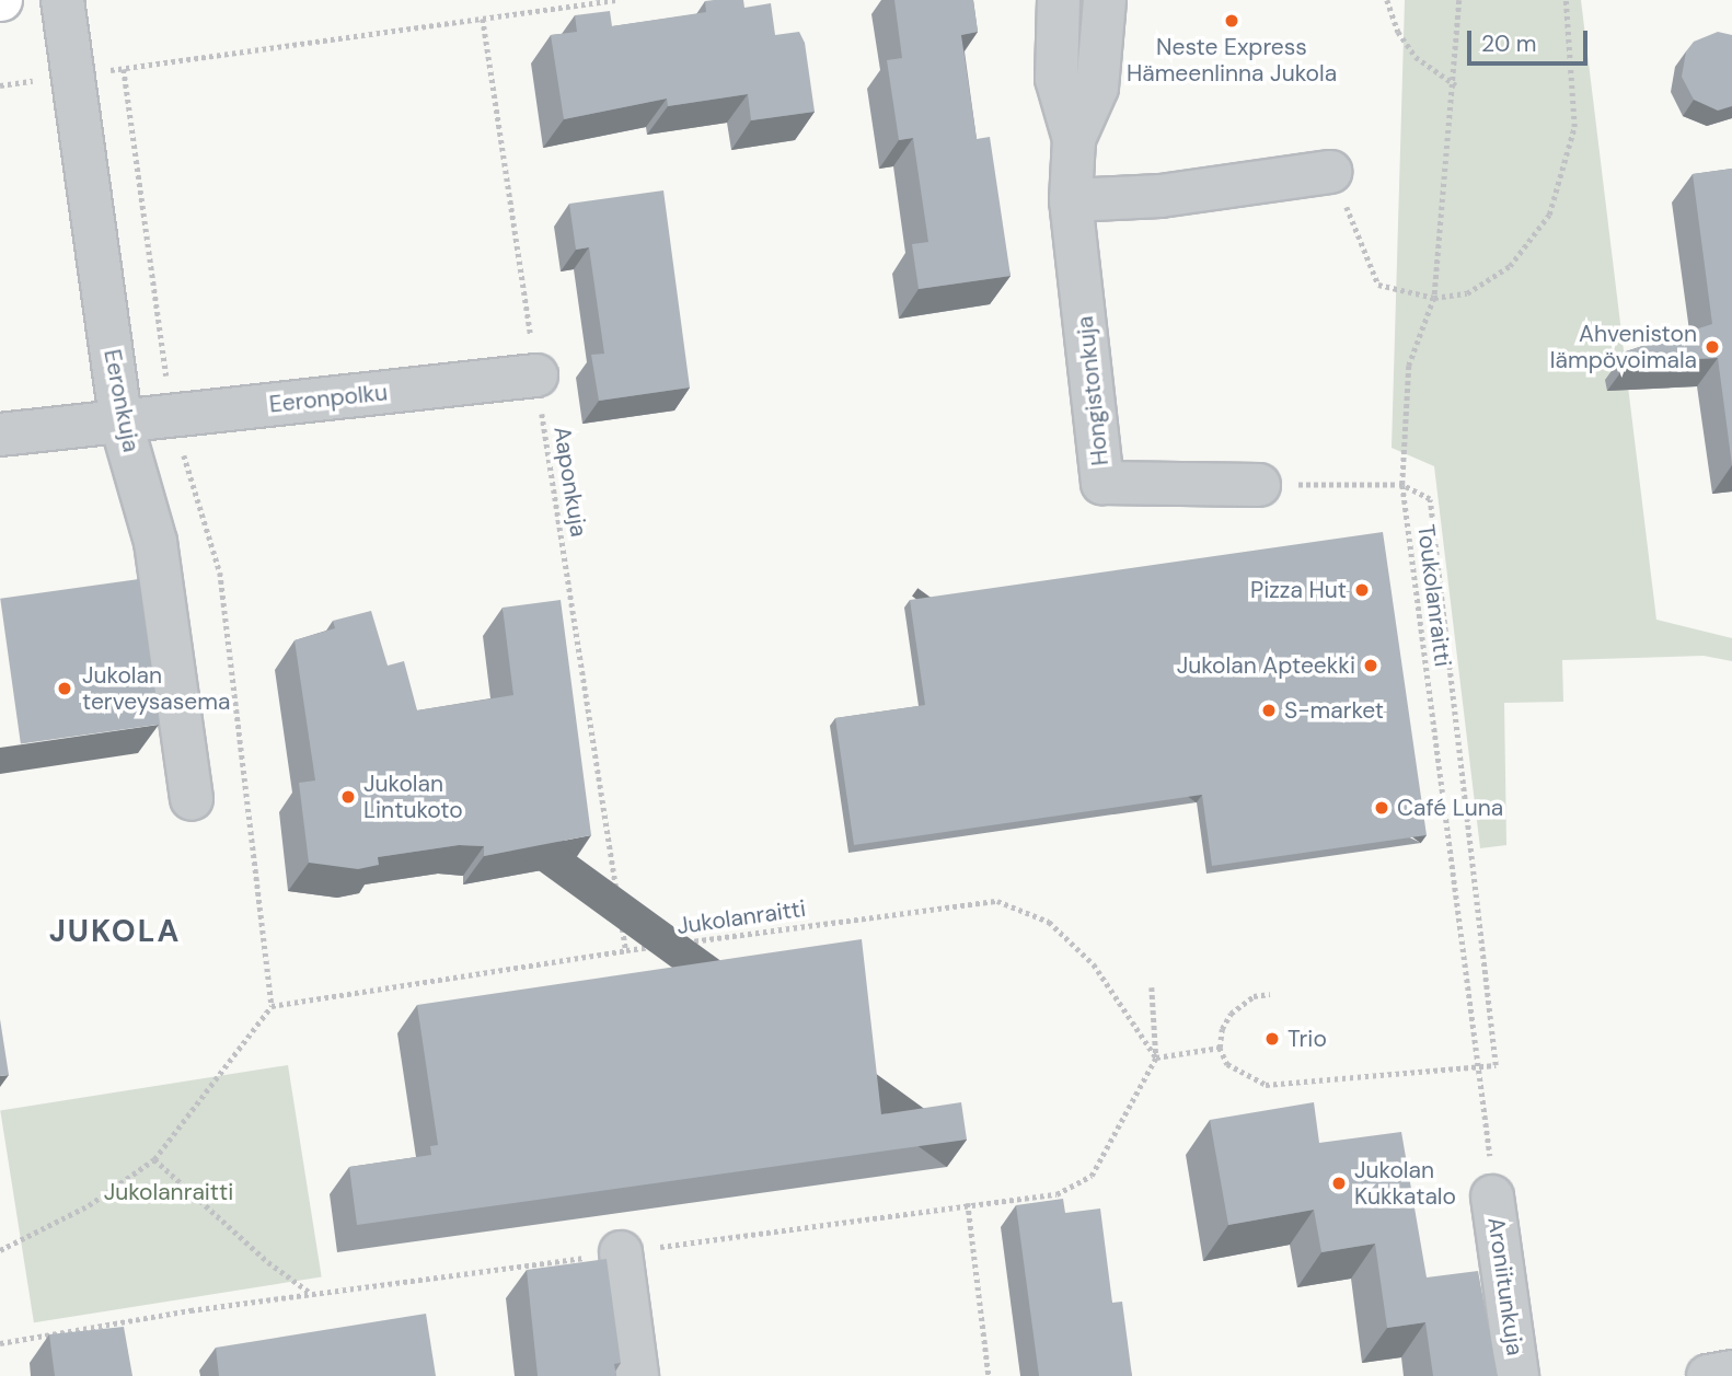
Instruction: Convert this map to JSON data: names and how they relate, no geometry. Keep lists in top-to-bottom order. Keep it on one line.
{"streets":{"street":["Hongistonkuja","Eeronpolku","Eeronkuja","Aroniitunkuja"],"path":["Aaponkuja","Toukolanraitti","Jukolanraitti"]},"crossings":[["Eeronpolku","Eeronkuja"],["Eeronpolku","Aaponkuja"],["Aaponkuja","Jukolanraitti"],["Toukolanraitti","Aroniitunkuja"]],"districts":["JUKOLA"],"parks":["Jukolanraitti"],"places":["Neste Express Hämeenlinna Jukola","Ahveniston lämpövoimala","Pizza Hut","Jukolan Apteekki","Jukolan terveysasema","S-market","Jukolan Lintukoto","Café Luna","Trio","Jukolan Kukkatalo"],"scale_bar":"20 m"}
